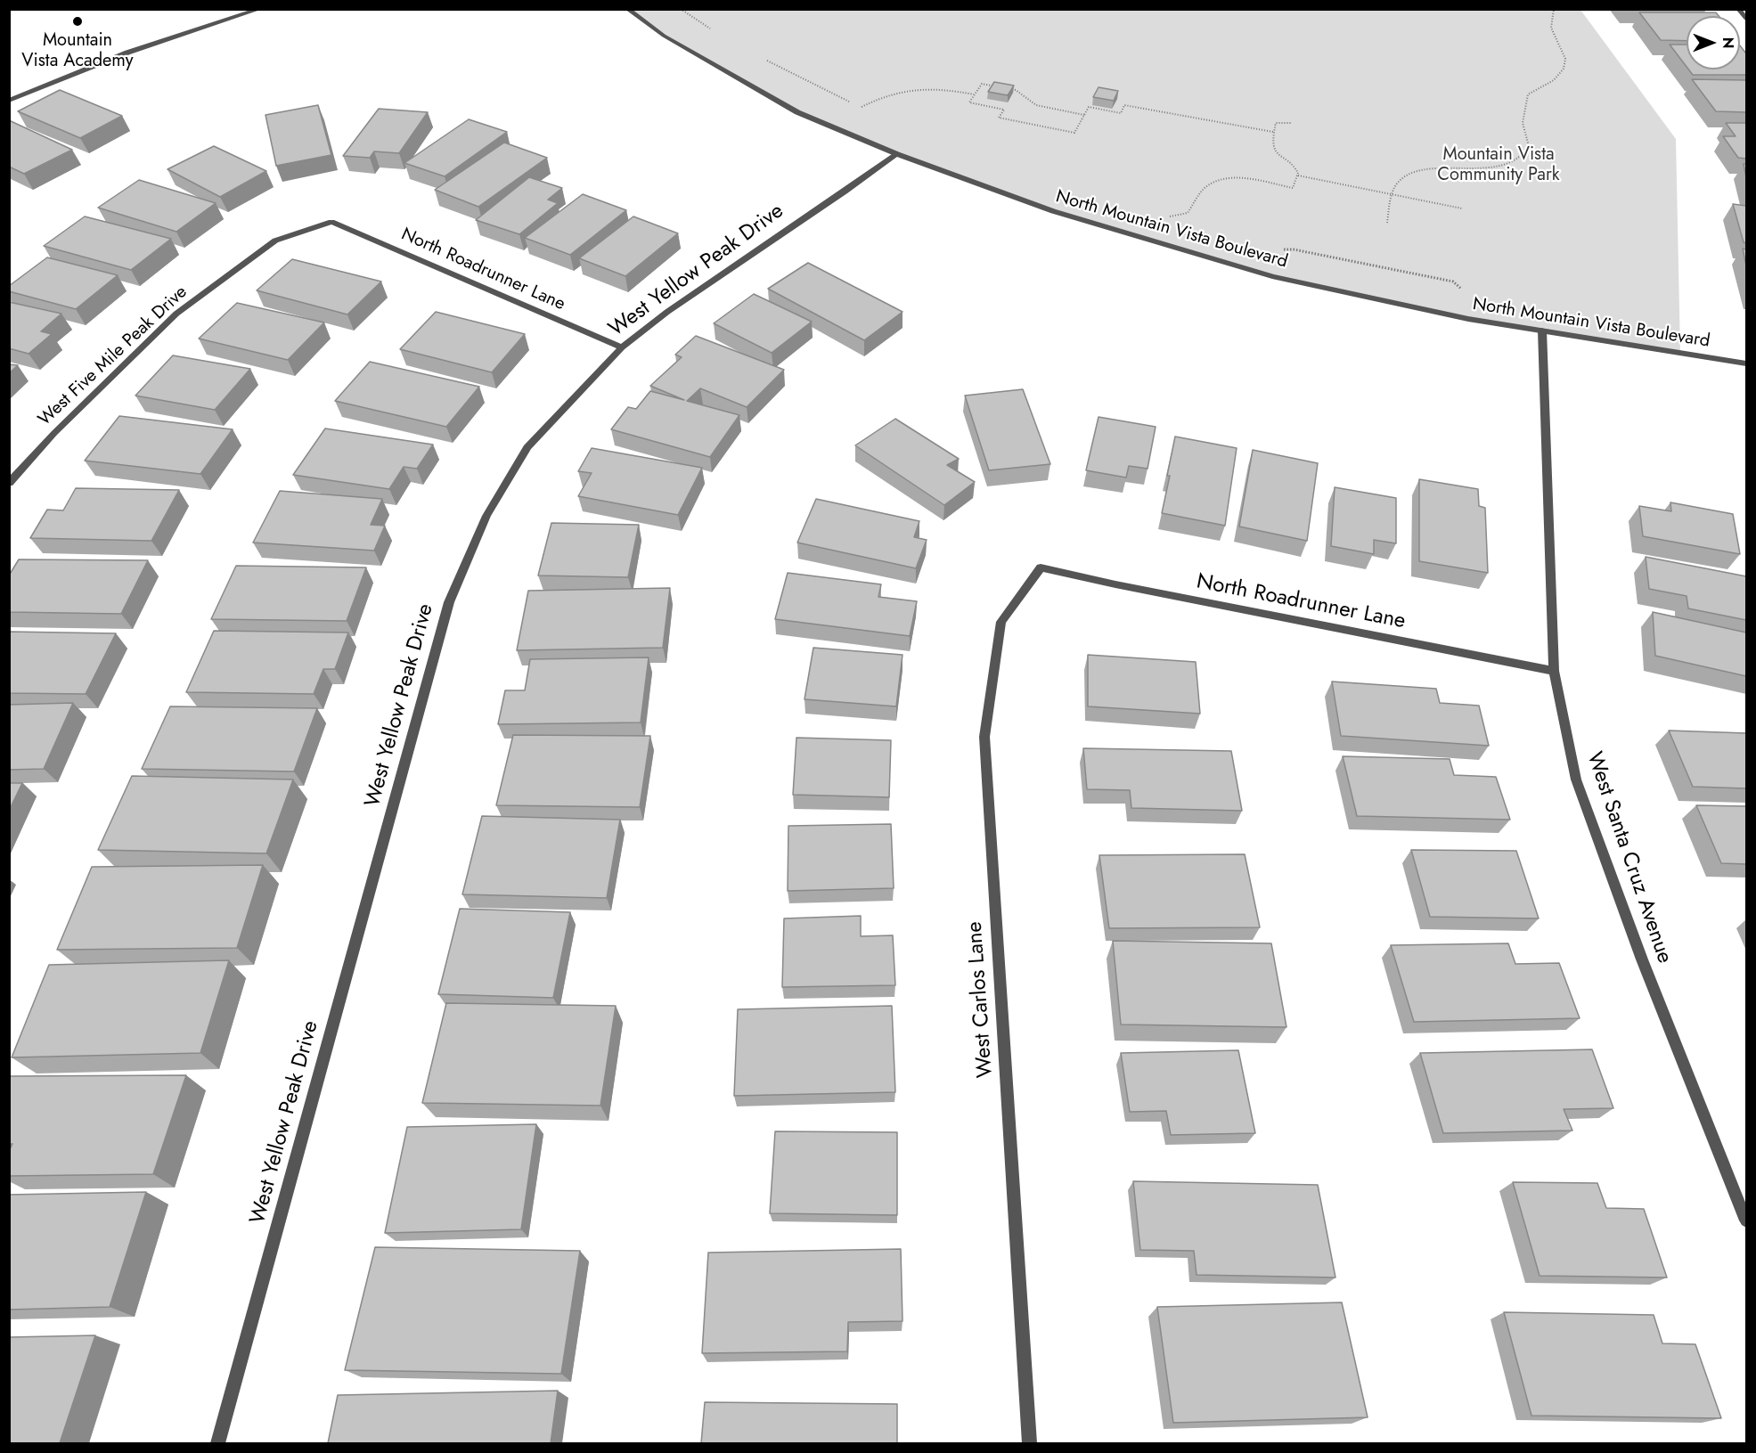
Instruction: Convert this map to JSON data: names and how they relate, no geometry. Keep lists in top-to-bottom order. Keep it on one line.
{"streets":{"street":["North Mountain Vista Boulevard","North Roadrunner Lane","West Yellow Peak Drive","West Five Mile Peak Drive","West Santa Cruz Avenue","West Carlos Lane"]},"crossings":[["North Mountain Vista Boulevard","West Yellow Peak Drive"],["North Mountain Vista Boulevard","West Santa Cruz Avenue"],["North Roadrunner Lane","West Yellow Peak Drive"],["North Roadrunner Lane","West Five Mile Peak Drive"],["North Roadrunner Lane","West Santa Cruz Avenue"],["North Roadrunner Lane","West Carlos Lane"]],"parks":["Mountain Vista Community Park"],"places":["Mountain Vista Academy"],"north":"right"}
